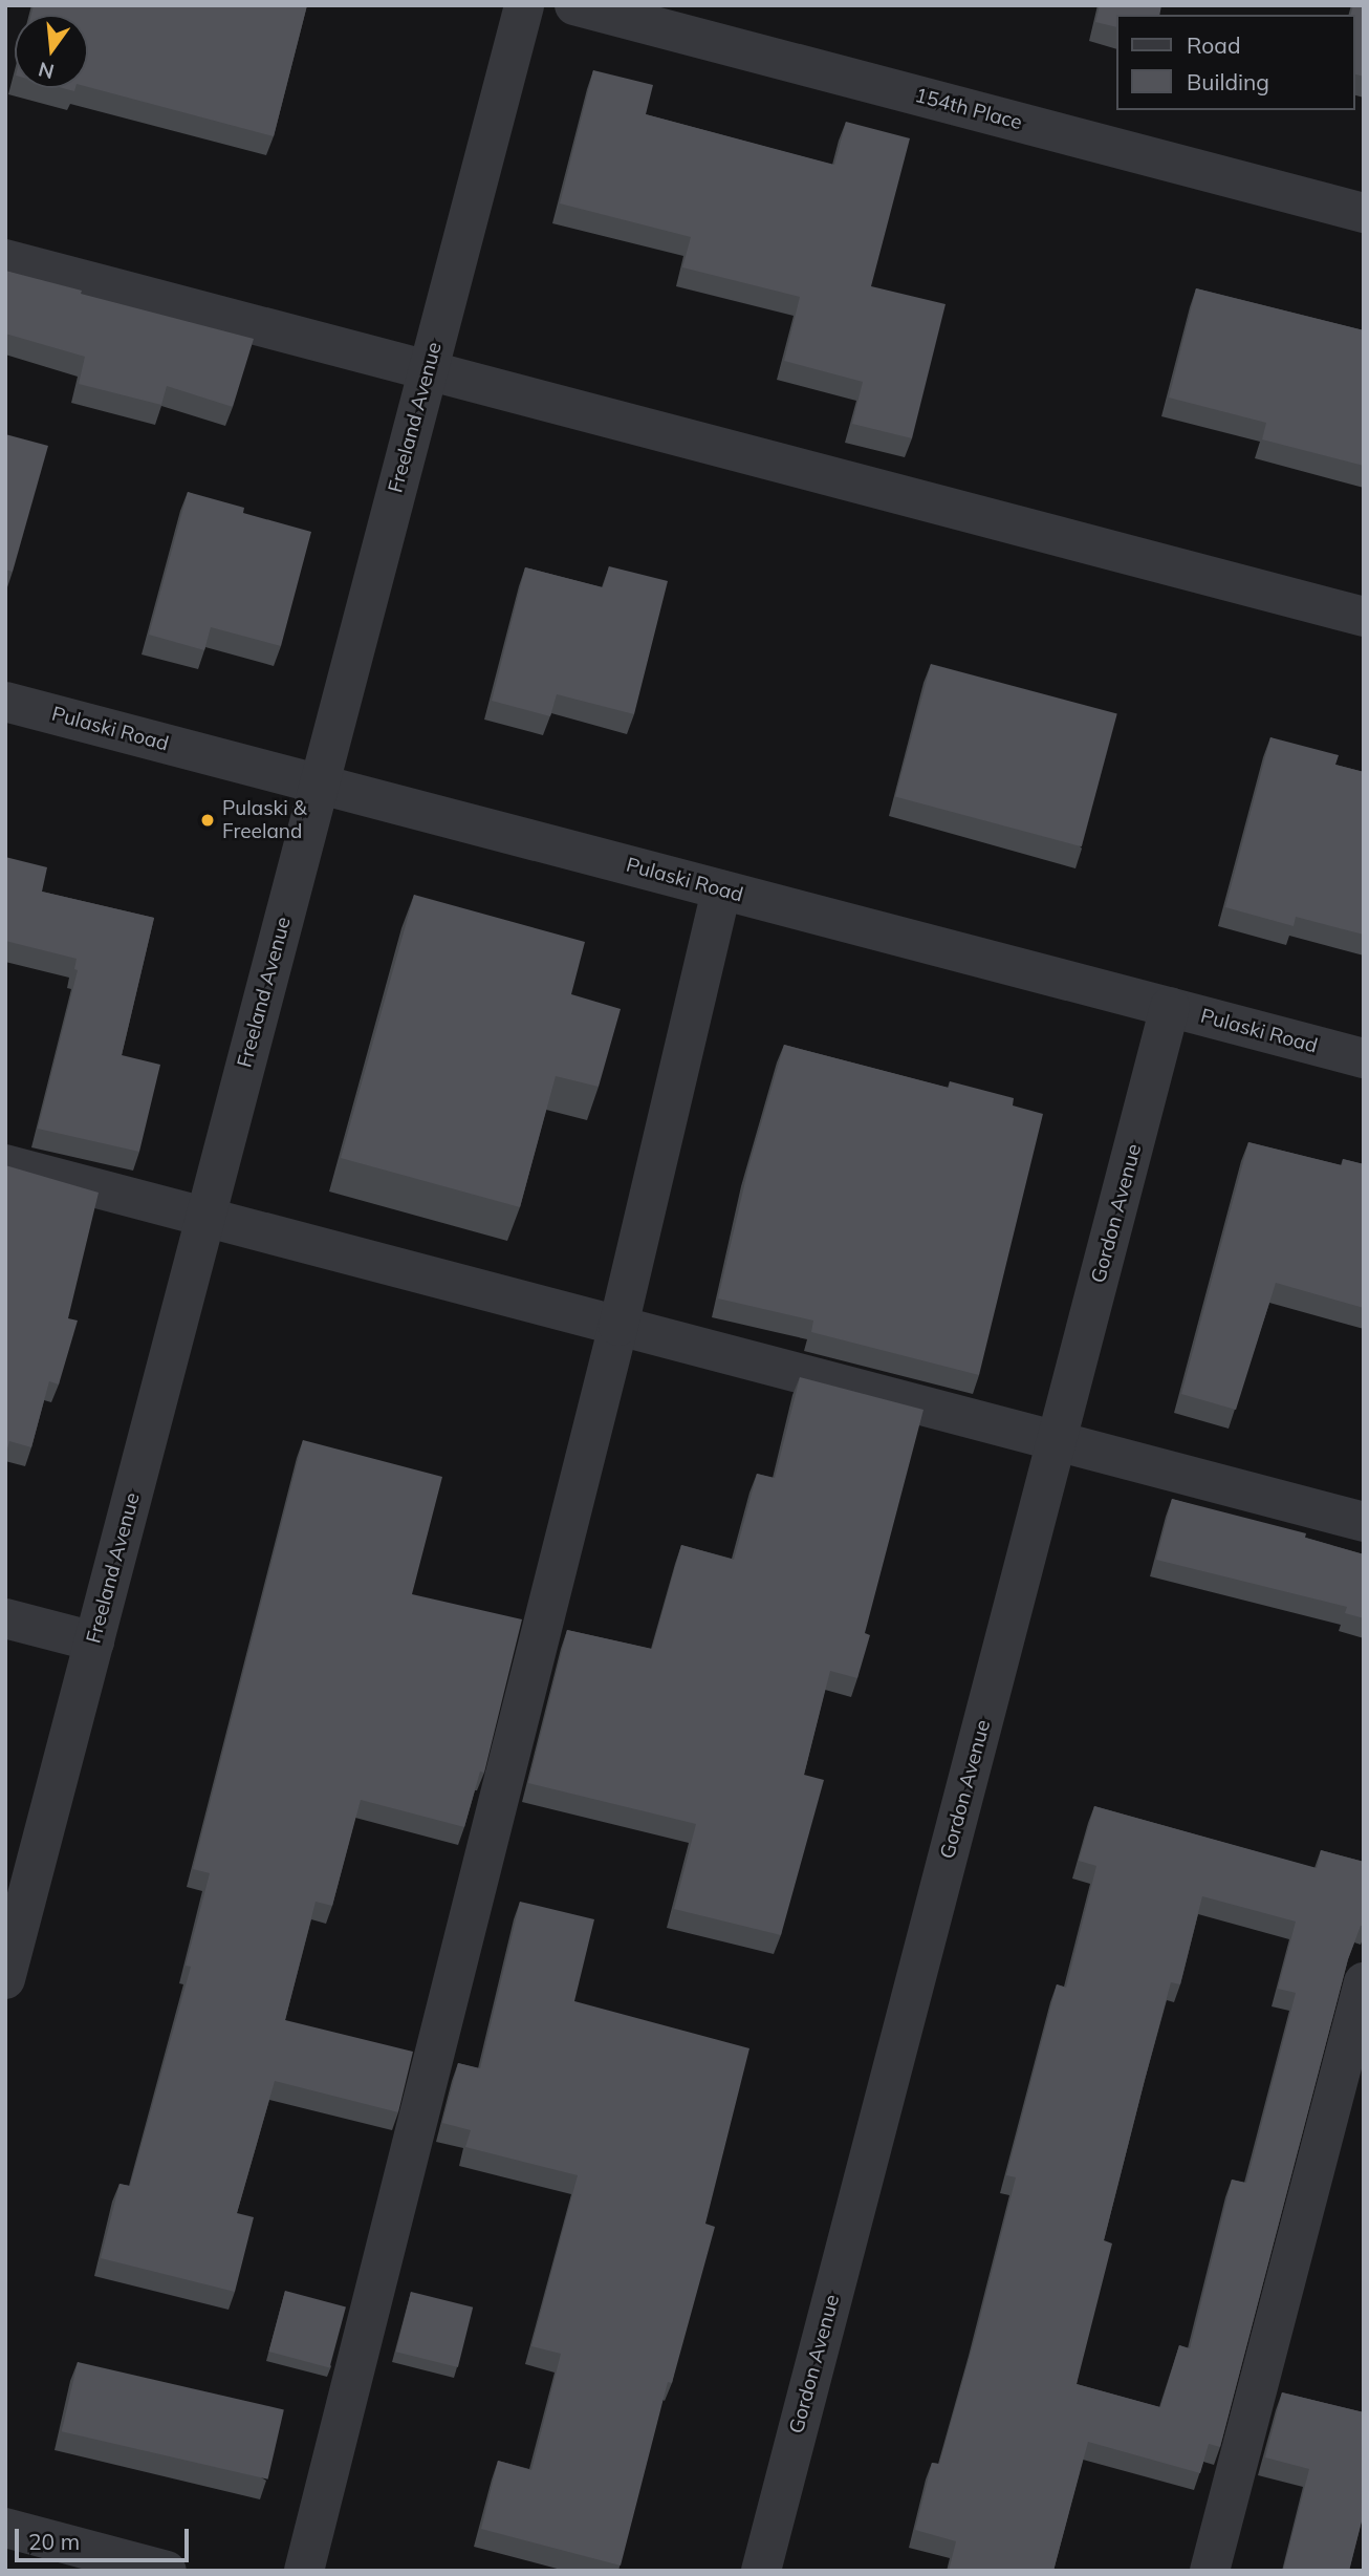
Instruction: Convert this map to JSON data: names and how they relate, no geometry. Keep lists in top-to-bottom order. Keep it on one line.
{"streets":{"street":["154th Place","Freeland Avenue","Pulaski Road","Gordon Avenue"]},"crossings":[["Freeland Avenue","Pulaski Road"],["Pulaski Road","Gordon Avenue"]],"places":["Pulaski & Freeland"],"legend":["Road","Building"],"scale_bar":"20 m","north":"bottom"}
